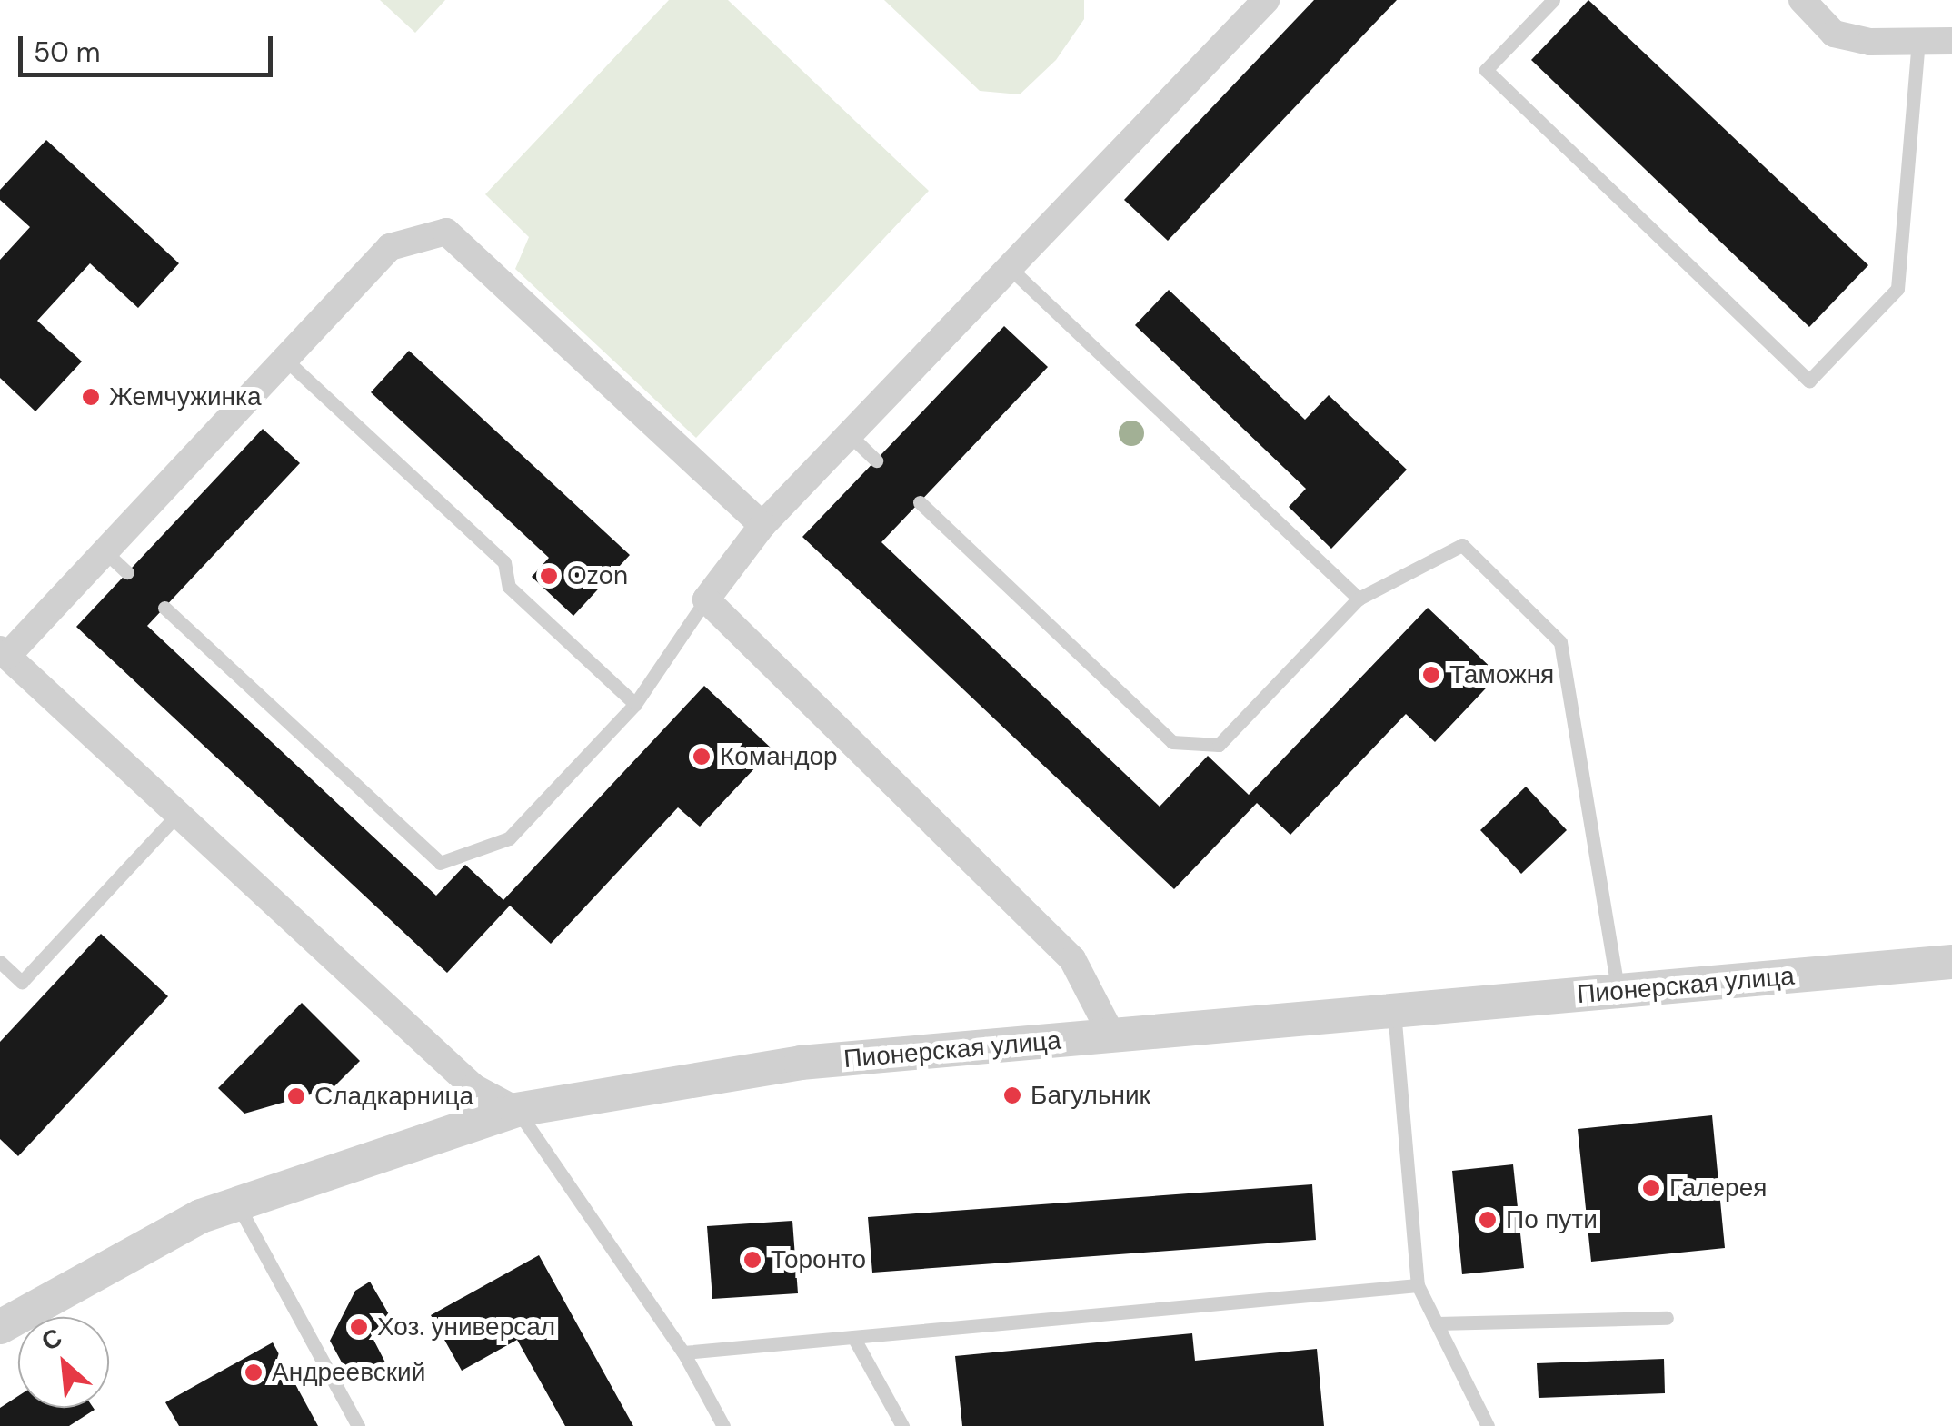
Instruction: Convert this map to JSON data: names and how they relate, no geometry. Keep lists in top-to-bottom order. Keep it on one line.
{"streets":{"street":["Пионерская улица"]},"places":["Жемчужинка","Ozon","Таможня","Командор","Багульник","Сладкарница","Галерея","По пути","Торонто","Хоз. универсал","Андреевский"],"scale_bar":"50 m","north":"top left"}
